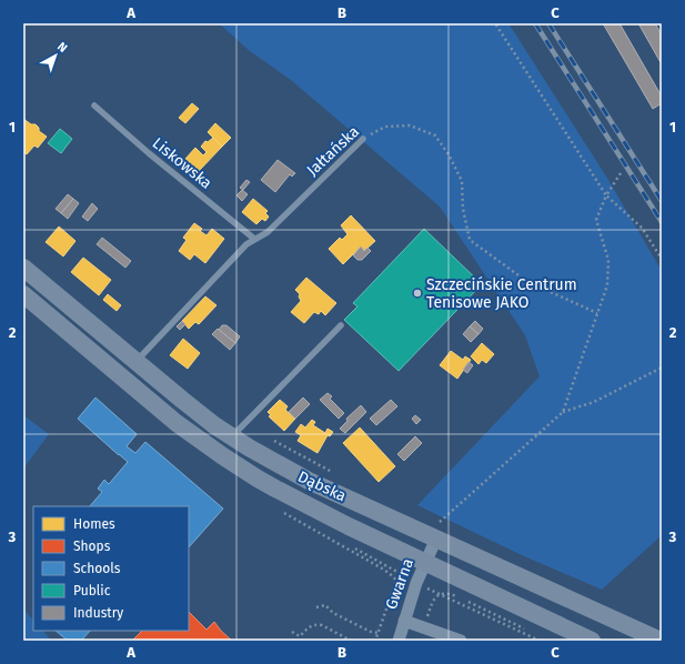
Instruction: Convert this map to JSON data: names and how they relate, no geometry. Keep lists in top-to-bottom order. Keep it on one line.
{"streets":{"street":["Dąbska","Gwarna"],"lane":["Jałtańska","Liskowska"]},"crossings":[["Jałtańska","Liskowska"],["Jałtańska","Dąbska"],["Dąbska","Gwarna"]],"places":["Szczecińskie Centrum Tenisowe JAKO"],"legend":["Homes","Shops","Schools","Public","Industry"],"north":"top right","grid":{"columns":["A","B","C"],"rows":["1","2","3"]}}
